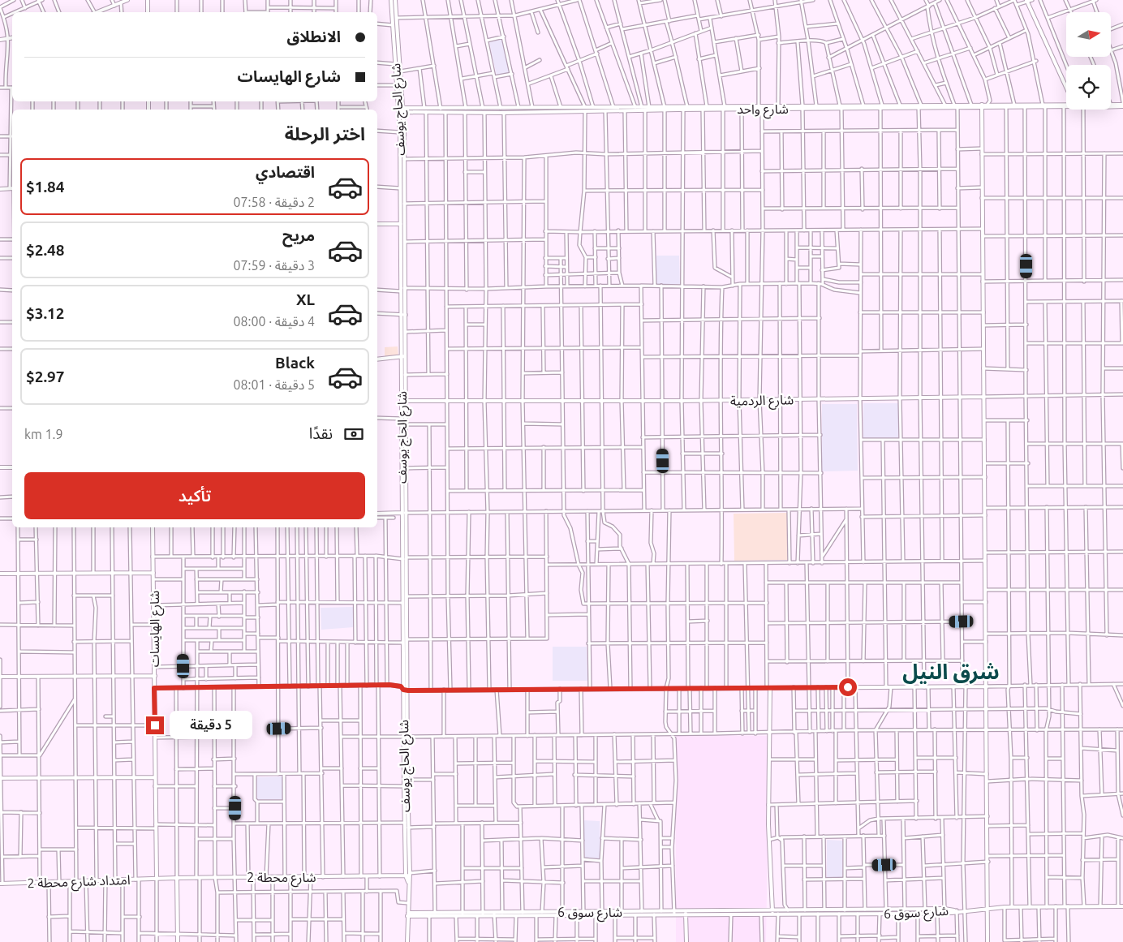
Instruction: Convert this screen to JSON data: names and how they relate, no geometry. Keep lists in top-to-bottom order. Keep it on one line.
{"streets":{"street":["شارع واحد","شارع الحاج يوسف","شارع الردمية","شارع الهايسات","شارع محطة 2","امتداد شارع محطة 2","شارع سوق 6"]},"crossings":[["شارع واحد","شارع الحاج يوسف"],["شارع الحاج يوسف","شارع الردمية"],["شارع الحاج يوسف","شارع محطة 2"],["شارع الهايسات","شارع محطة 2"],["شارع الهايسات","امتداد شارع محطة 2"],["شارع محطة 2","امتداد شارع محطة 2"]],"districts":["شرق النيل"],"north":"right","page":{"banner":["الانطلاق","شارع الهايسات"],"heading":"اختر الرحلة","list":[{"name":"اقتصادي","note":"2 دقيقة · 07:58","value":"$1.84"},{"name":"مريح","note":"3 دقيقة · 07:59","value":"$2.48"},{"name":"XL","note":"4 دقيقة · 08:00","value":"$3.12"},{"name":"Black","note":"5 دقيقة · 08:01","value":"$2.97"}],"pay":["نقدًا","1.9 km"],"buttons":"تأكيد","bubble":"5 دقيقة"}}
